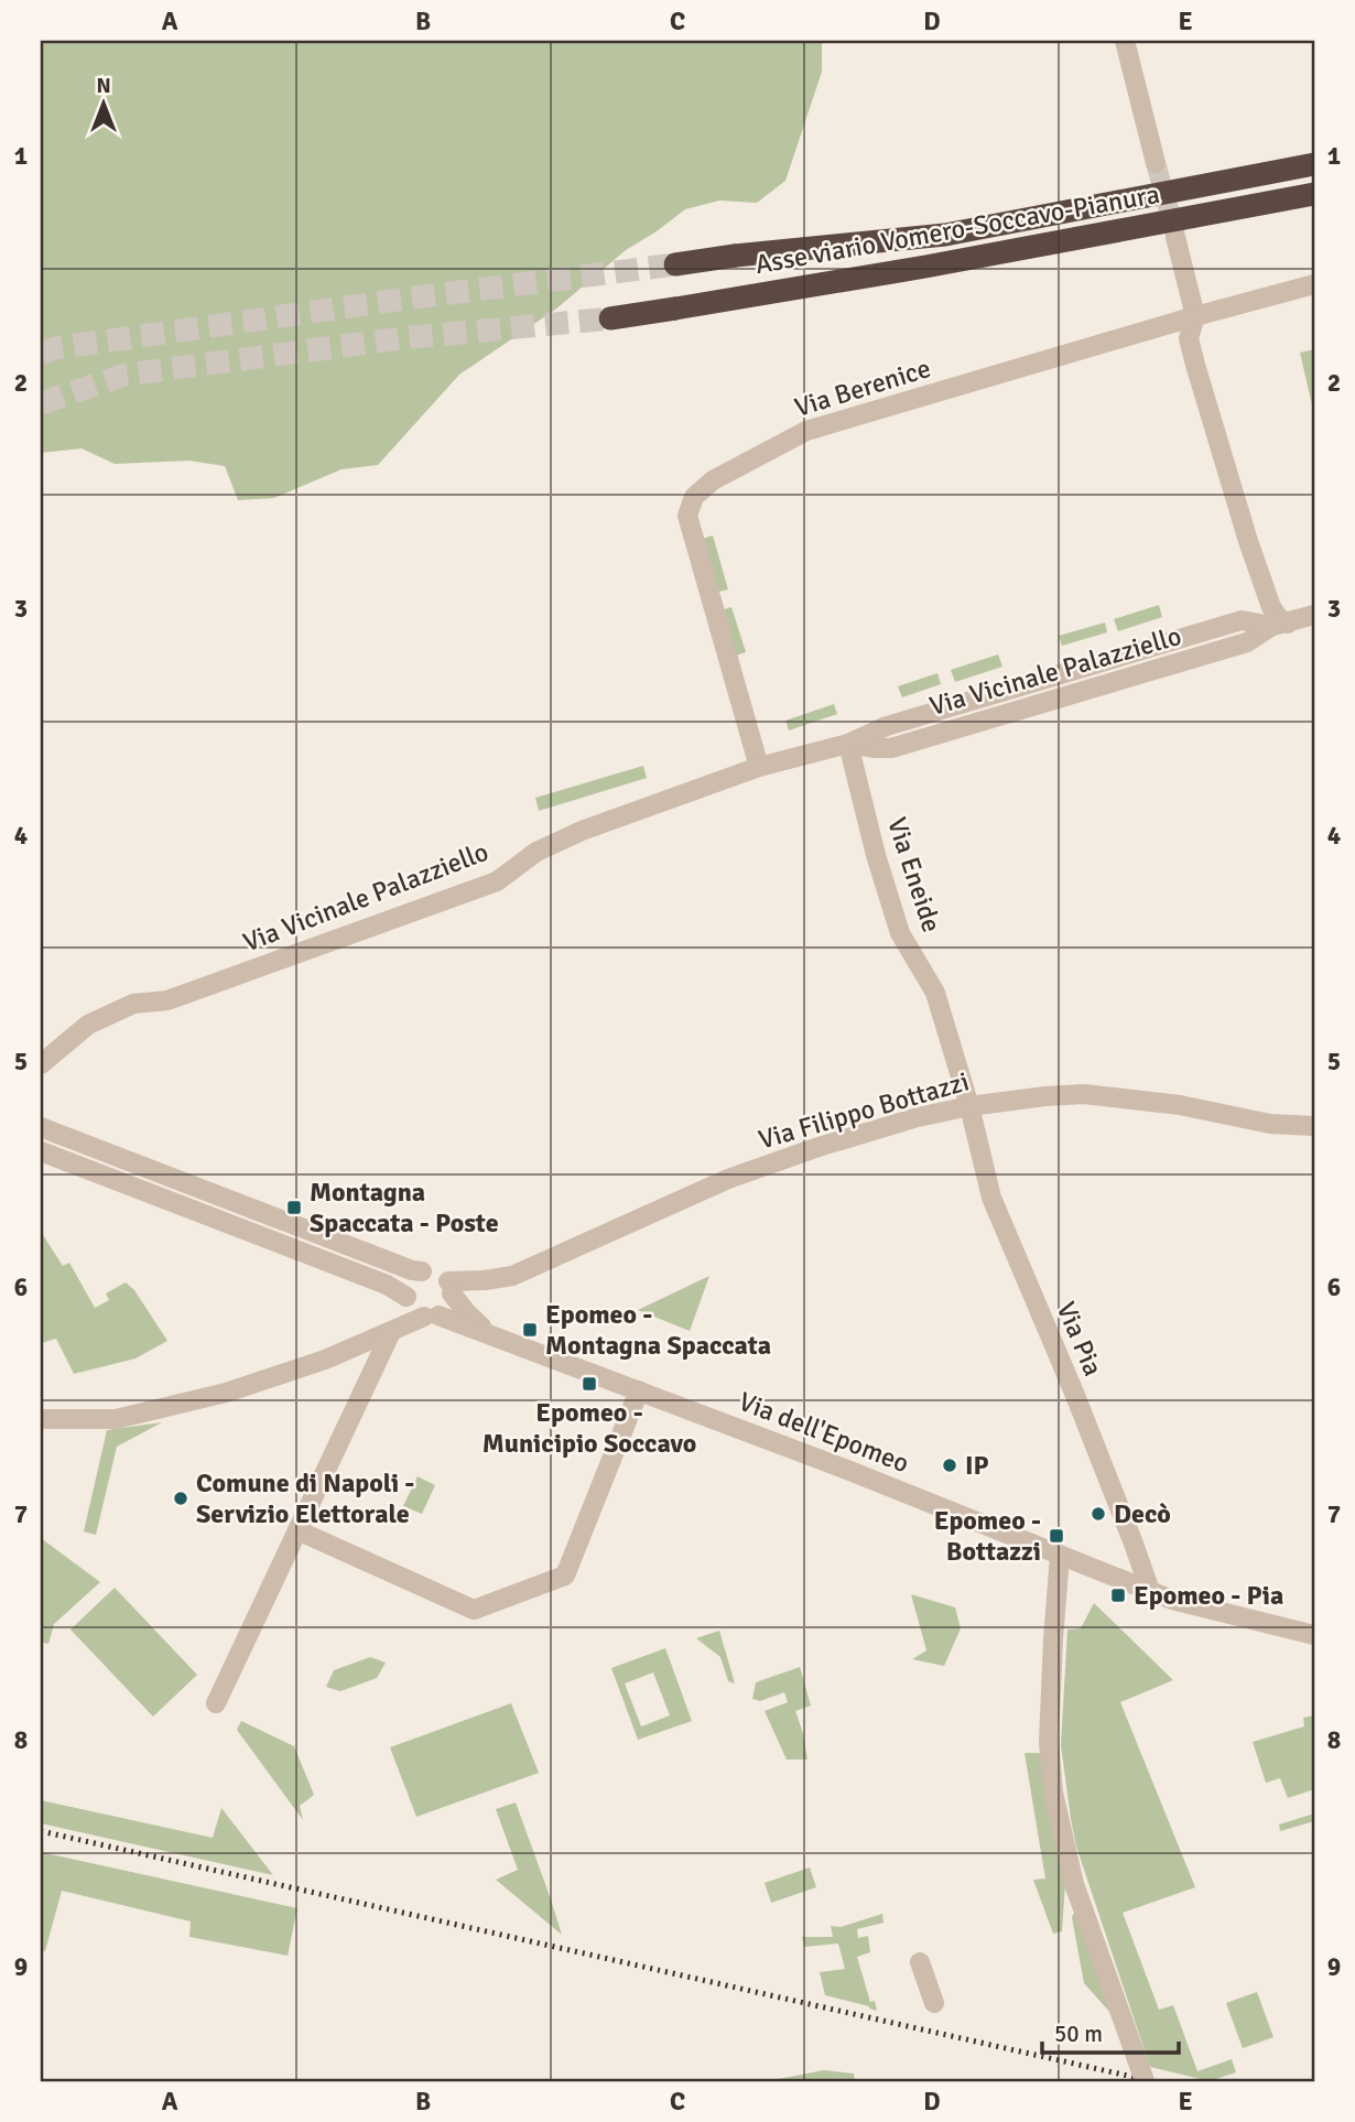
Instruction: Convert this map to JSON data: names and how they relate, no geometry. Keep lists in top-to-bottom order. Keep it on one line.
{"streets":{"highway":["Asse viario Vomero-Soccavo-Pianura"],"street":["Via Berenice","Via Vicinale Palazziello","Via Eneide","Via Filippo Bottazzi","Via Pia","Via dell'Epomeo"]},"crossings":[["Via Berenice","Via Vicinale Palazziello"],["Via Vicinale Palazziello","Via Eneide"],["Via Eneide","Via Filippo Bottazzi"],["Via Eneide","Via Pia"],["Via Filippo Bottazzi","Via Pia"],["Via Filippo Bottazzi","Via dell'Epomeo"],["Via Pia","Via dell'Epomeo"]],"places":{"transit":["Montagna Spaccata - Poste","Epomeo - Montagna Spaccata","Epomeo - Municipio Soccavo","Epomeo - Bottazzi","Epomeo - Pia"],"other":["IP","Comune di Napoli - Servizio Elettorale","Decò"]},"scale_bar":"50 m","north":"top","grid":{"columns":["A","B","C","D","E"],"rows":["1","2","3","4","5","6","7","8","9"]}}
